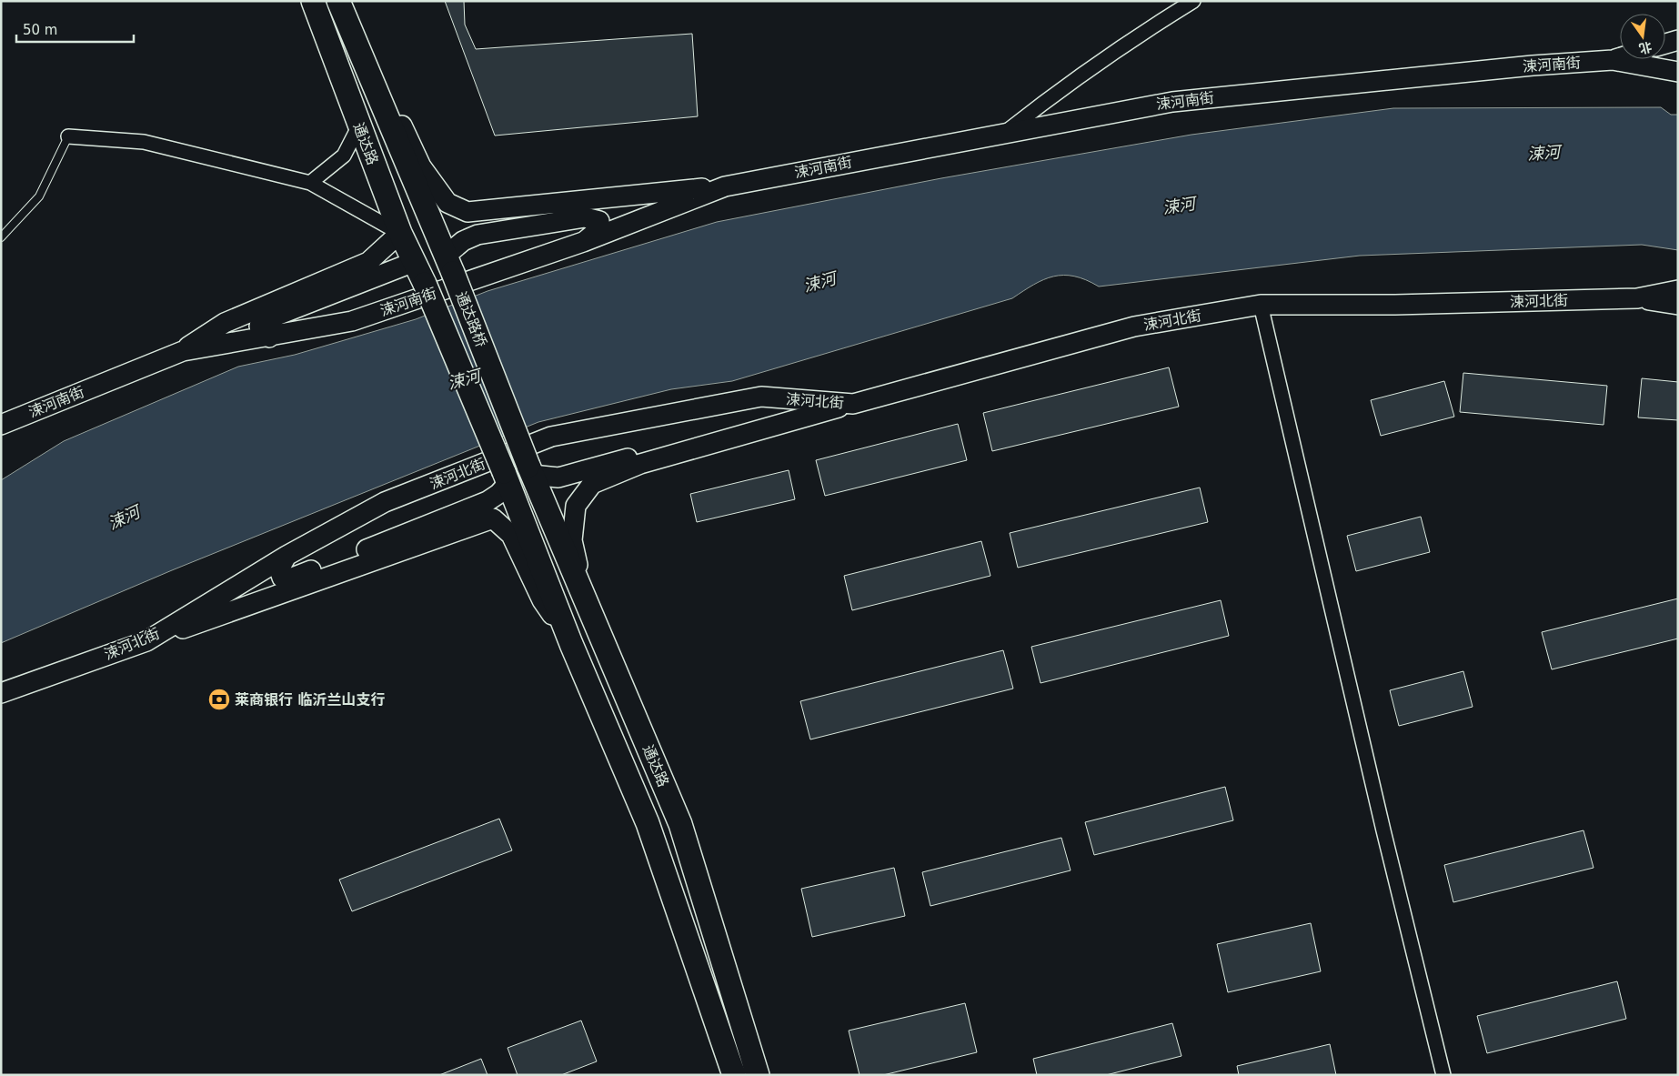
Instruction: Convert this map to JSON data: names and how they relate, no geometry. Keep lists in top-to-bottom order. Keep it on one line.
{"streets":{"main road":["涑河南街","通达路","涑河北街","通达路桥"]},"crossings":[["通达路","通达路桥"]],"water":["涑河"],"places":{"bank":["莱商银行 临沂兰山支行"]},"scale_bar":"50 m","north":"bottom"}
